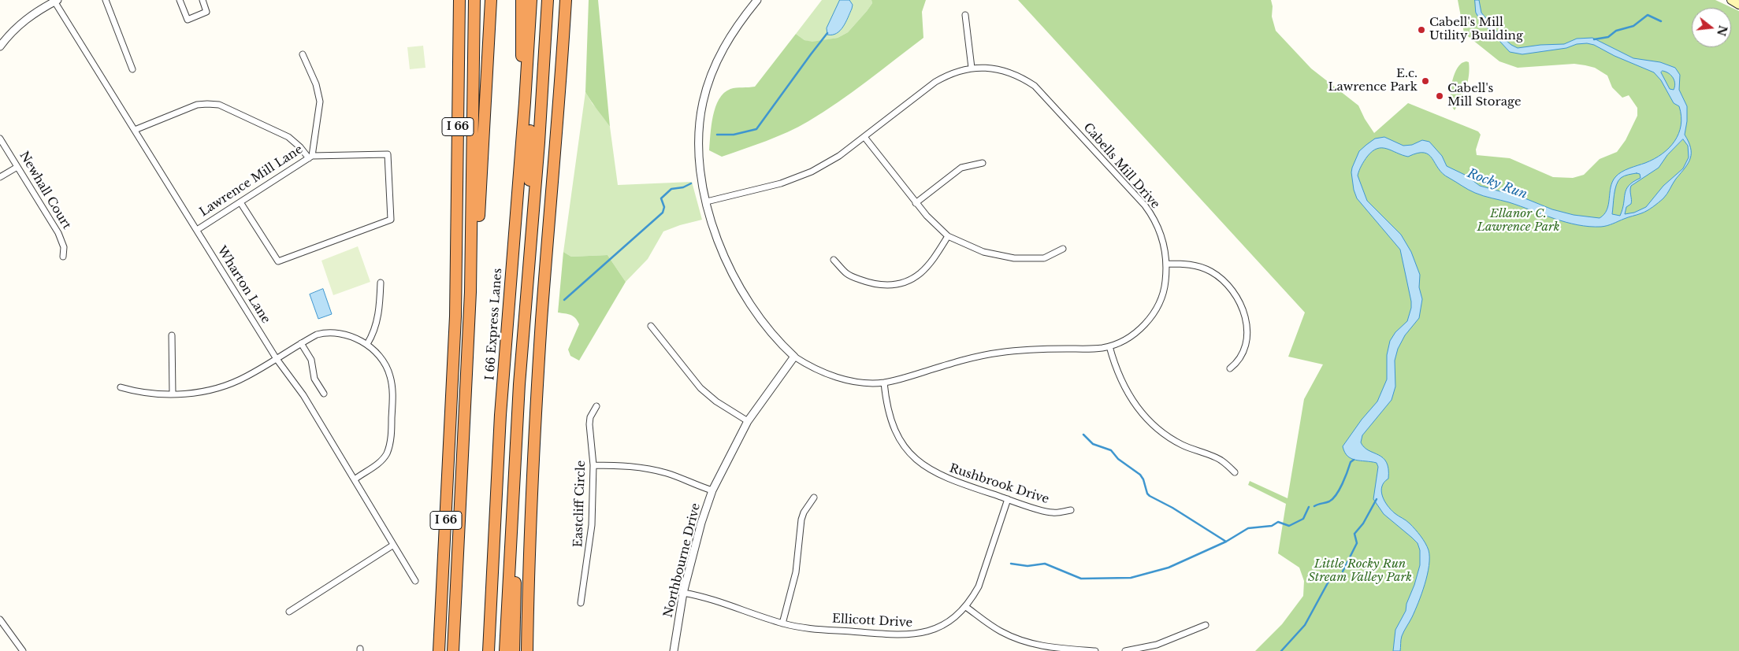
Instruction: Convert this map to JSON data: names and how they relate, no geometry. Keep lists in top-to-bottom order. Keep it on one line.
{"streets":{"highway":["I 66","I 66 Express Lanes"],"street":["Cabells Mill Drive","Lawrence Mill Lane","Newhall Court","Wharton Lane","Rushbrook Drive","Eastcliff Circle","Northbourne Drive","Ellicott Drive"]},"crossings":[["Cabells Mill Drive","Rushbrook Drive"],["Cabells Mill Drive","Northbourne Drive"],["Lawrence Mill Lane","Wharton Lane"],["Rushbrook Drive","Ellicott Drive"],["Northbourne Drive","Ellicott Drive"]],"water":["Rocky Run"],"parks":["Ellanor C. Lawrence Park","Little Rocky Run Stream Valley Park"],"places":["Cabell's Mill Utility Building","E.c. Lawrence Park","Cabell's Mill Storage"],"north":"right"}
